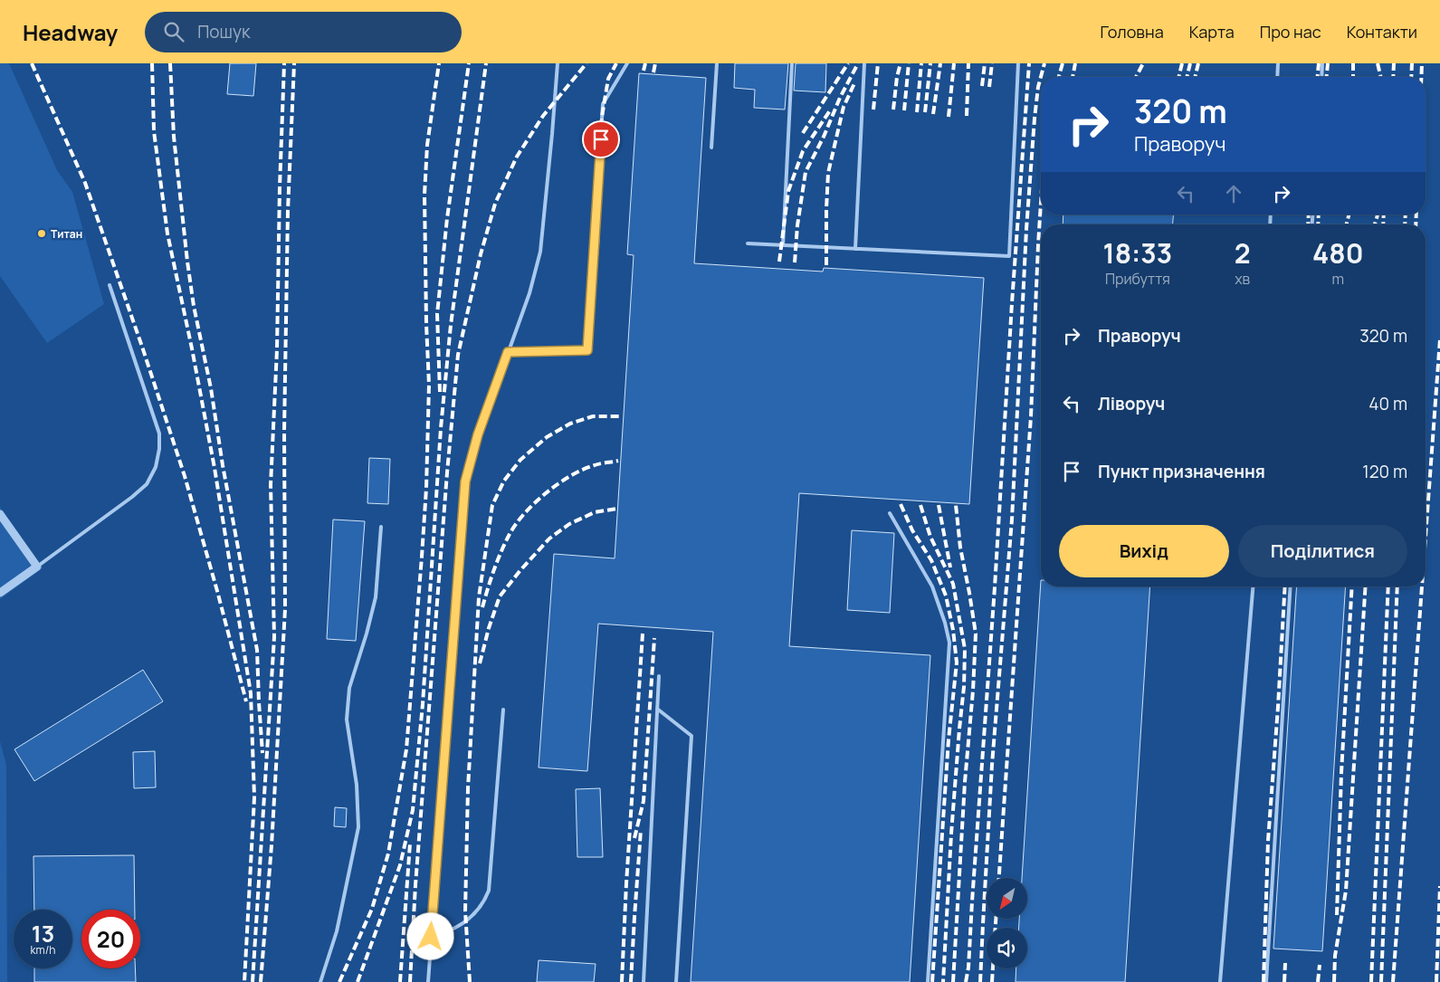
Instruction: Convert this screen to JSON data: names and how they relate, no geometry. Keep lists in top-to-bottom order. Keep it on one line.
{"places":["Титан"],"north":"bottom left","page":{"header":"Headway","search":"Пошук","nav":["Головна","Карта","Про нас","Контакти"],"turn":["320 m","Праворуч"],"eta":["18:33","Прибуття","2","хв","480","m"],"list":[{"name":"Праворуч","value":"320 m"},{"name":"Ліворуч","value":"40 m"},{"name":"Пункт призначення","value":"120 m"}],"buttons":["Вихід","Поділитися"],"speed":"13 km/h","limit":"20"}}
